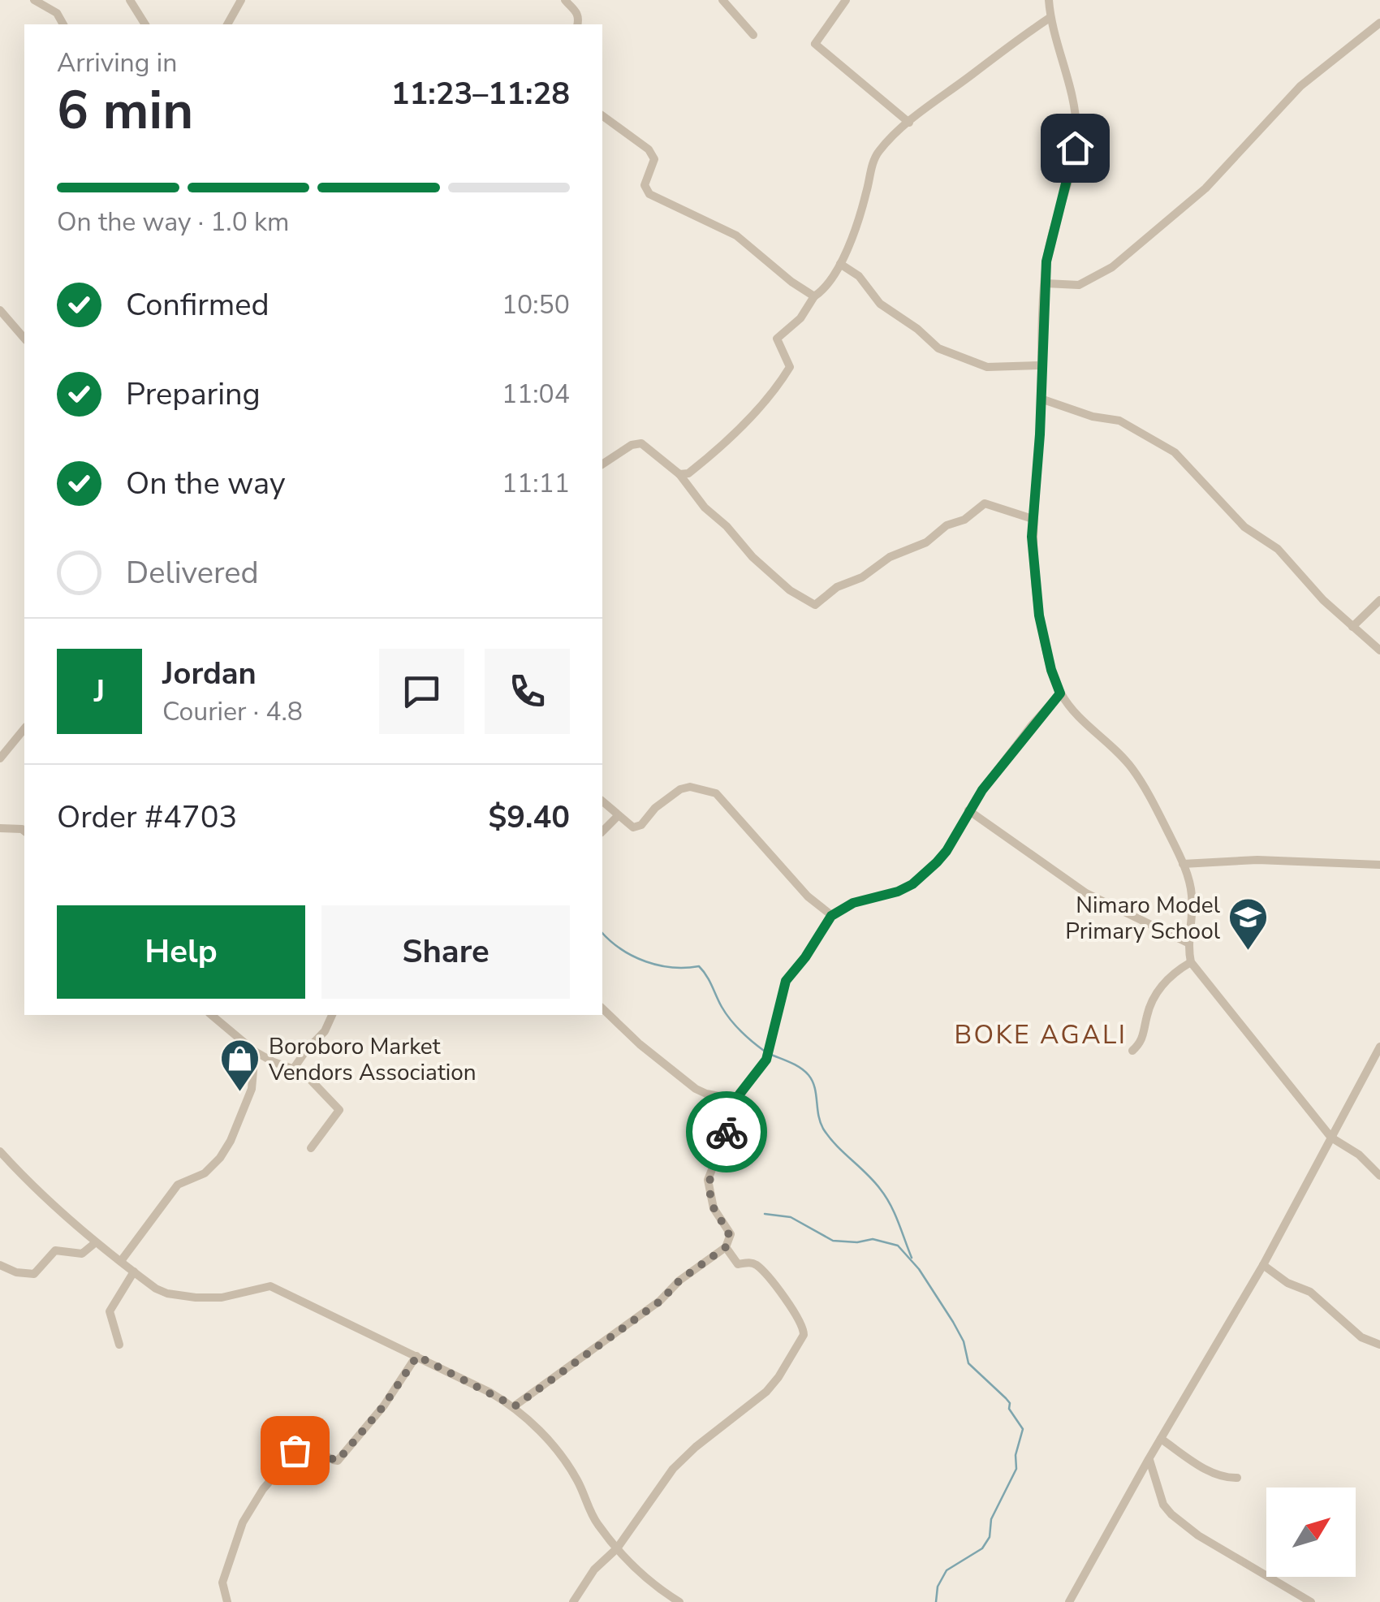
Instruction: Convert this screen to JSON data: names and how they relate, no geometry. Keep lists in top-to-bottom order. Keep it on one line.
{"districts":["BOKE AGALI"],"places":{"school or university":["Nimaro Model Primary School"],"shop":["Boroboro Market Vendors Association"]},"north":"top right","page":{"heading":["6 min","Arriving in","11:23–11:28"],"panel":["Jordan","Courier · 4.8","Order #4703","$9.40"],"bar":"On the way · 1.0 km","list":[["Confirmed","10:50"],["Preparing","11:04"],["On the way","11:11"],"Delivered"],"round":"J","buttons":["Help","Share"]}}
